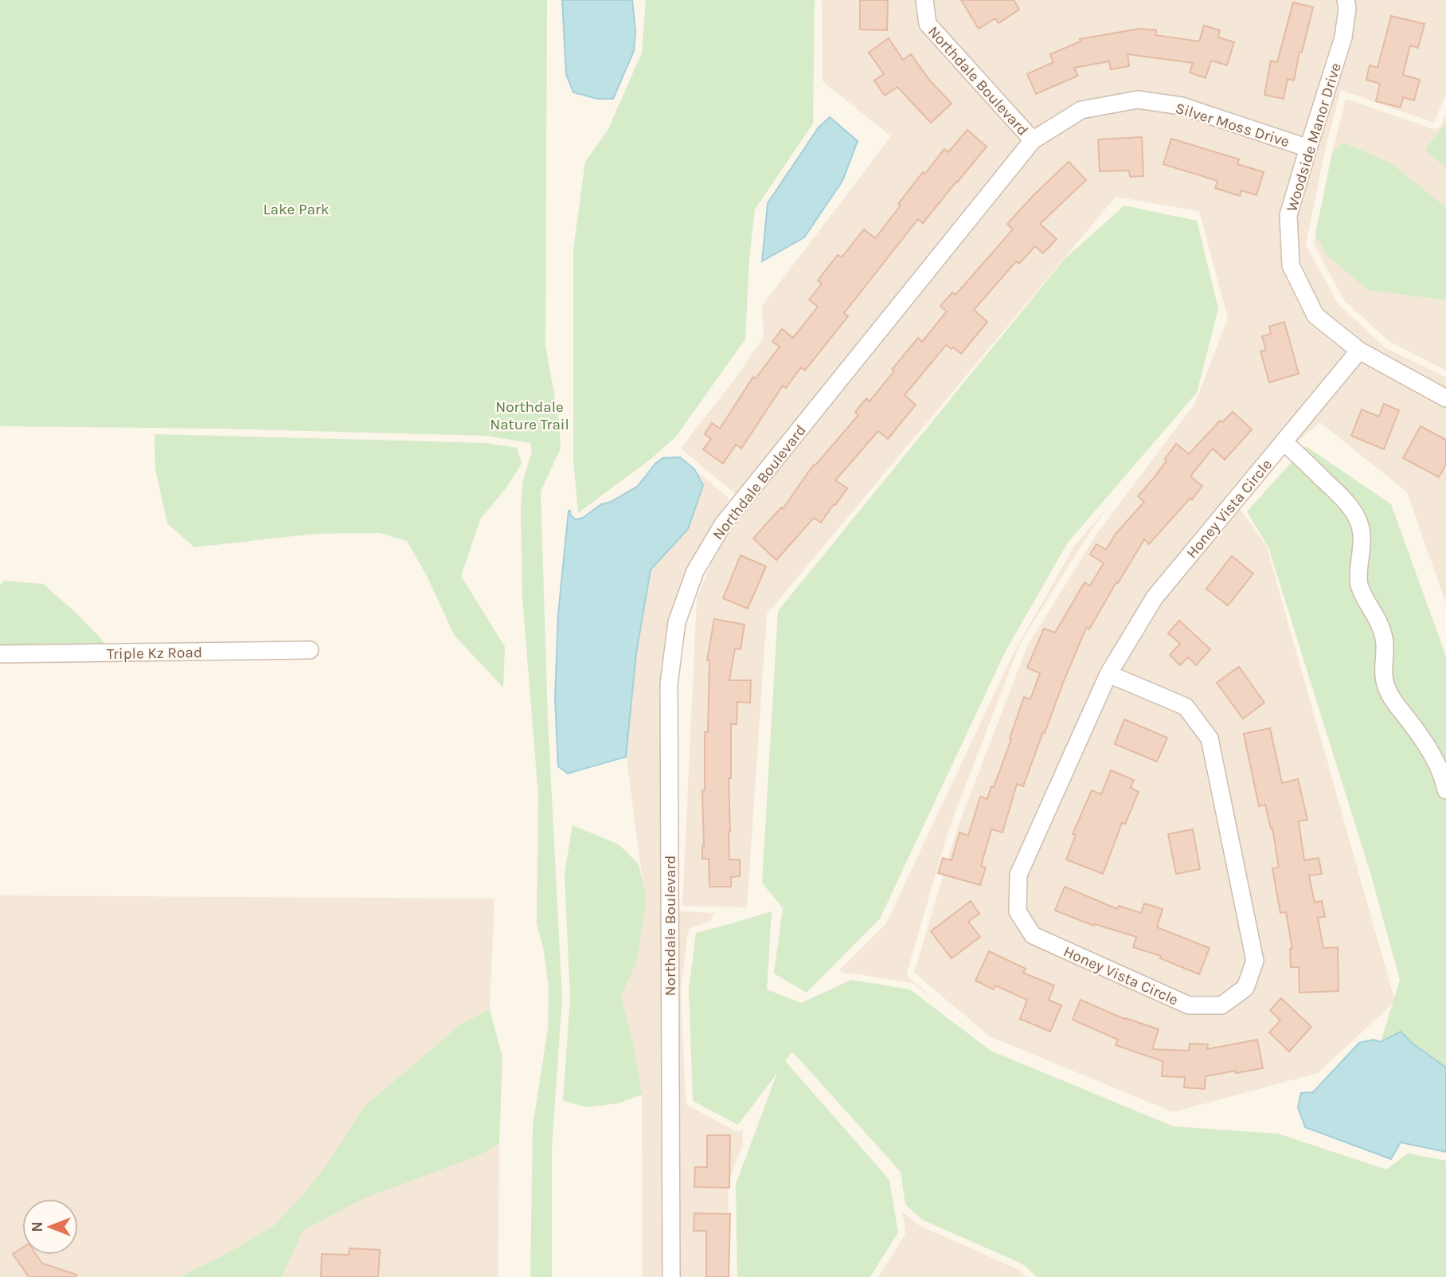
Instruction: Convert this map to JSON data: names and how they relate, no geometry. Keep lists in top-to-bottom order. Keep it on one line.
{"streets":{"street":["Northdale Boulevard","Silver Moss Drive","Woodside Manor Drive","Honey Vista Circle","Triple Kz Road"]},"crossings":[["Northdale Boulevard","Silver Moss Drive"],["Silver Moss Drive","Woodside Manor Drive"],["Woodside Manor Drive","Honey Vista Circle"]],"parks":["Lake Park","Northdale Nature Trail"],"north":"left"}
